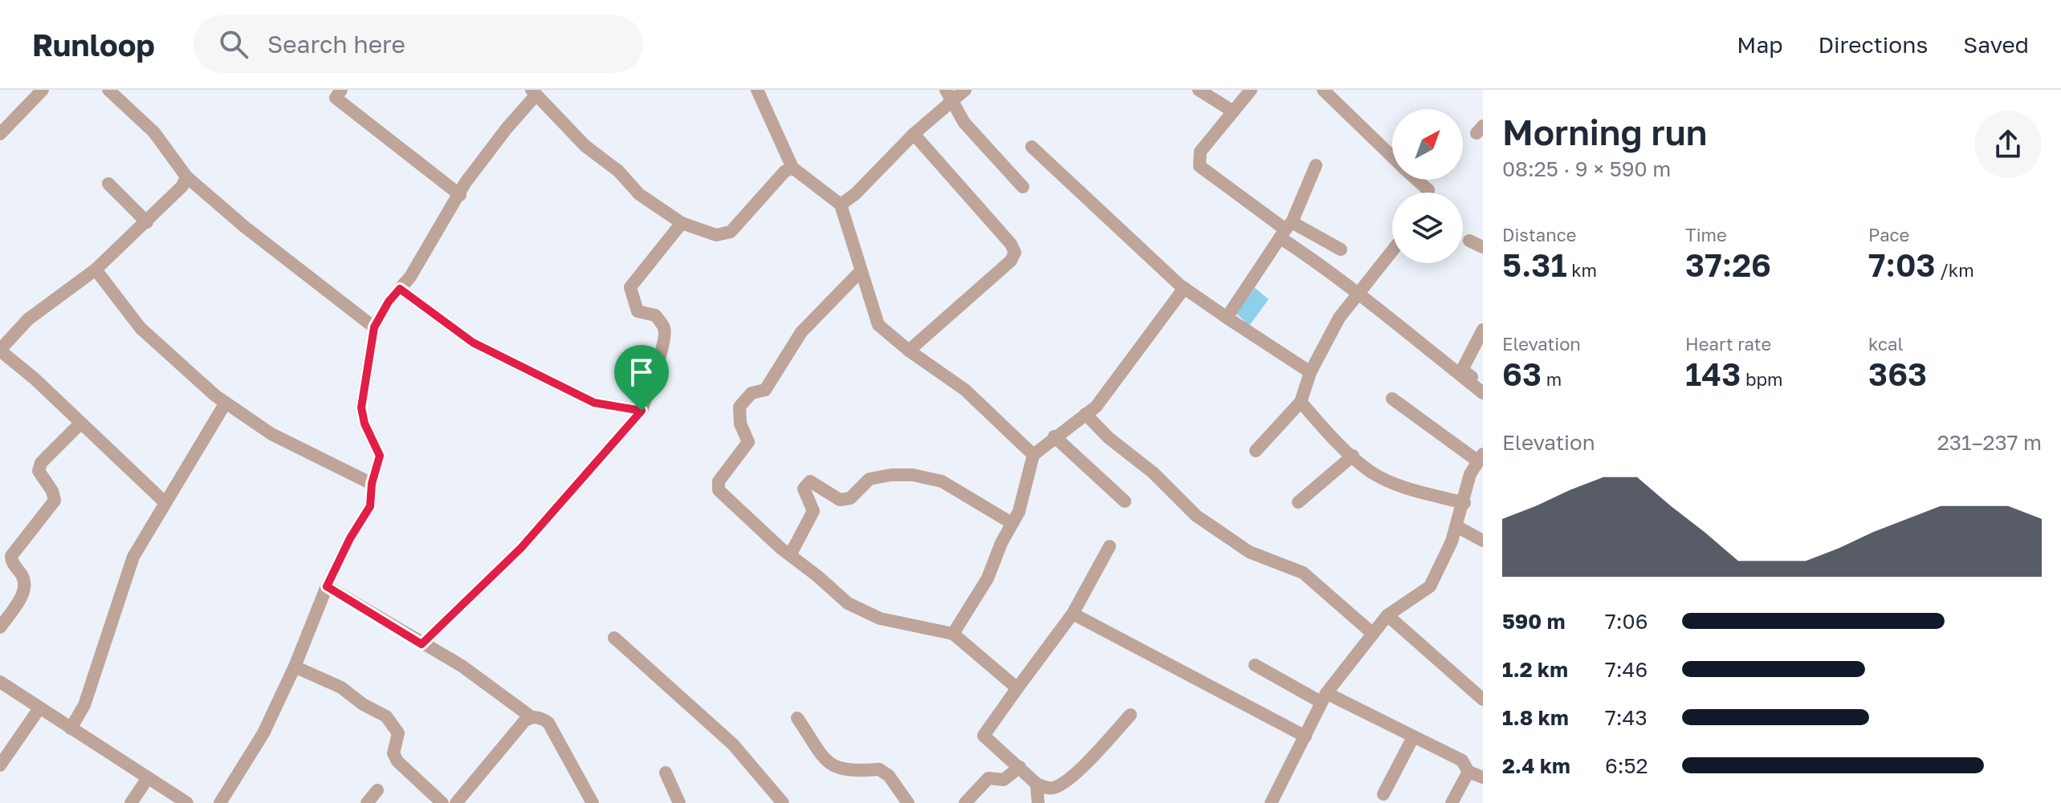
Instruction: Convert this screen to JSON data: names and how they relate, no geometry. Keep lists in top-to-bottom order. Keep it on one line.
{"north":"top right","page":{"header":"Runloop","search":"Search here","nav":["Map","Directions","Saved"],"heading":["Morning run","08:25 · 9 × 590 m"],"stats":[["Distance","5.31 km"],["Time","37:26"],["Pace","7:03 /km"],["Elevation","63 m"],["Heart rate","143 bpm"],["kcal","363"]],"chart":["Elevation","231–237 m"],"list":[{"name":"590 m","note":"7:06"},{"name":"1.2 km","note":"7:46"},{"name":"1.8 km","note":"7:43"},{"name":"2.4 km","note":"6:52"}]}}
